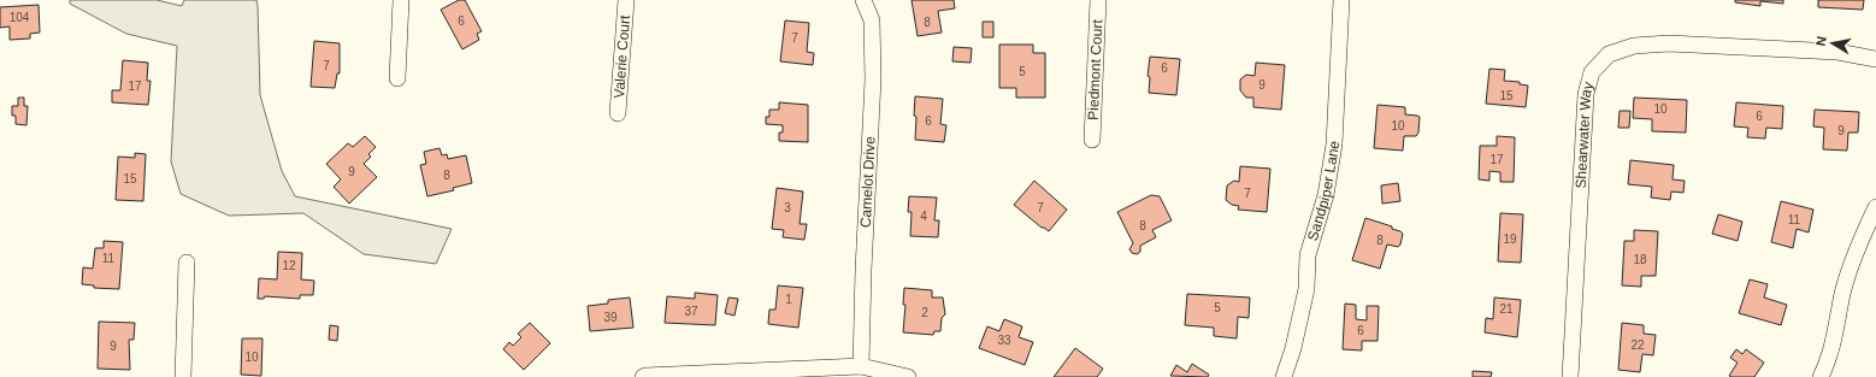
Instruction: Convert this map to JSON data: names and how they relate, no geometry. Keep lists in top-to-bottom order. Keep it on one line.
{"streets":{"street":["Valerie Court","Piedmont Court","Shearwater Way","Camelot Drive","Sandpiper Lane"]},"house_numbers":["104","6","8","7","7","6","5","9","17","15","10","6","6","10","9","17","9","8","15","7","3","7","4","11","8","19","8","11","18","12","1","5","21","37","2","39","6","33","22","9","10"],"north":"left"}
